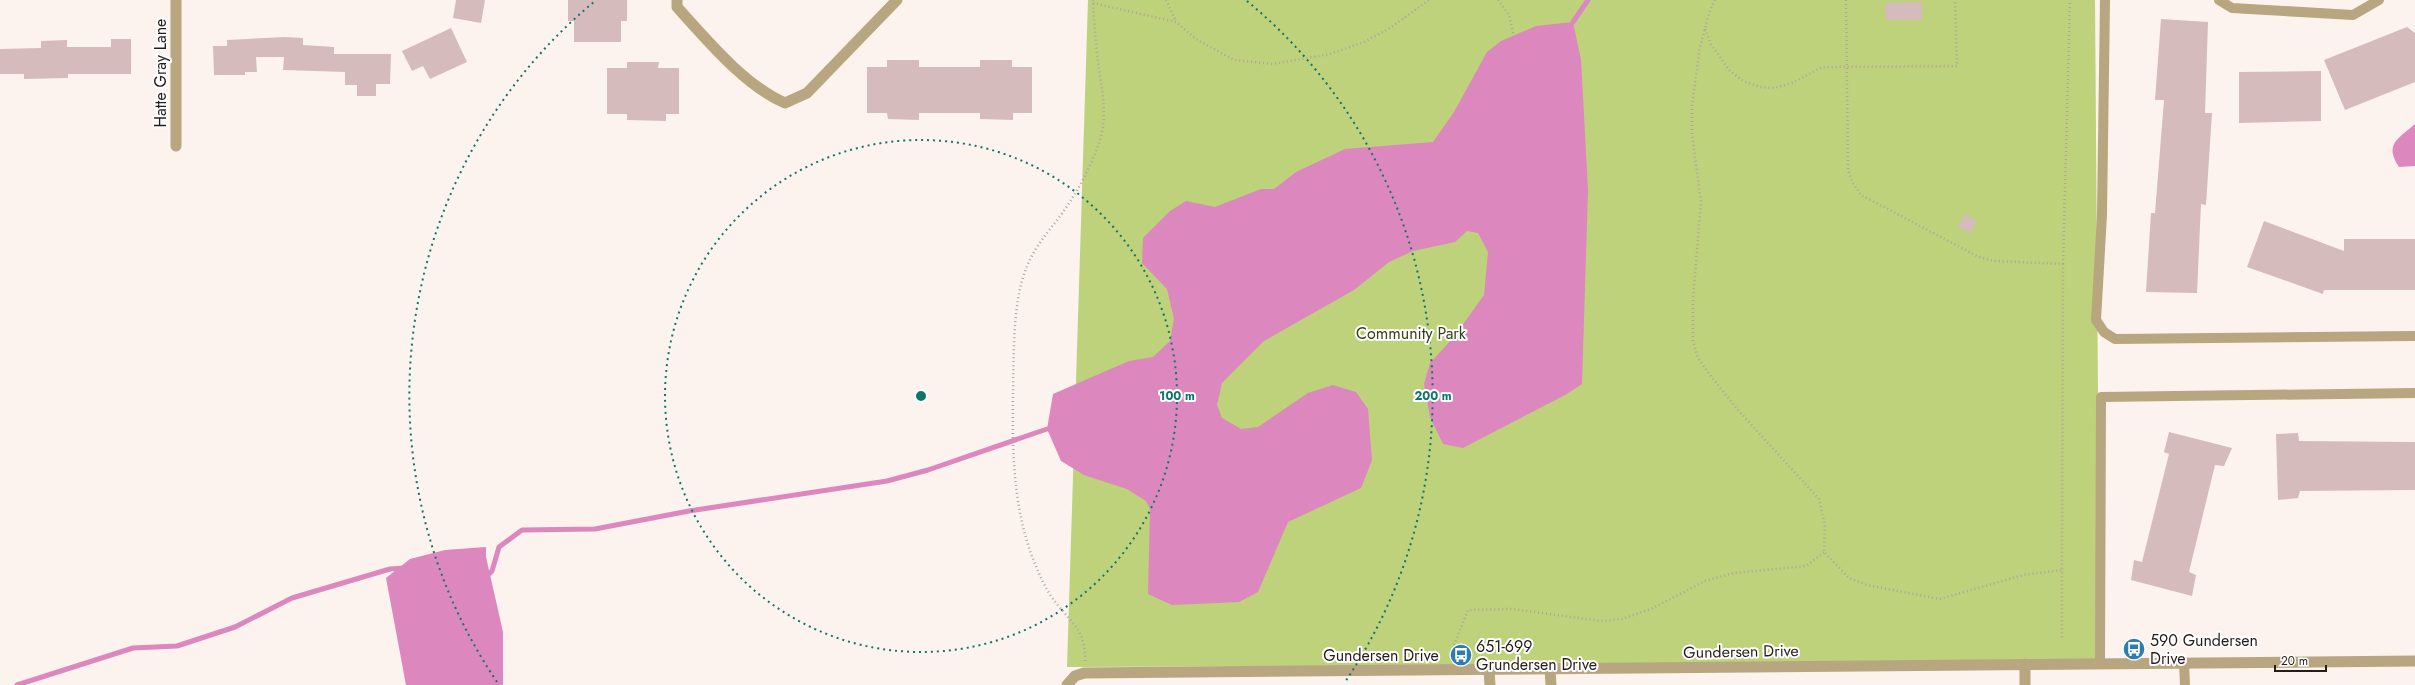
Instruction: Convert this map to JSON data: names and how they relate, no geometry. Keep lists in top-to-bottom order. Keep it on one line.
{"streets":{"street":["Hatte Gray Lane","Gundersen Drive"]},"parks":["Community Park"],"places":{"bus stop":["590 Gundersen Drive","651-699 Grundersen Drive"]},"scale_bar":"20 m","rings":["100 m","200 m"]}
